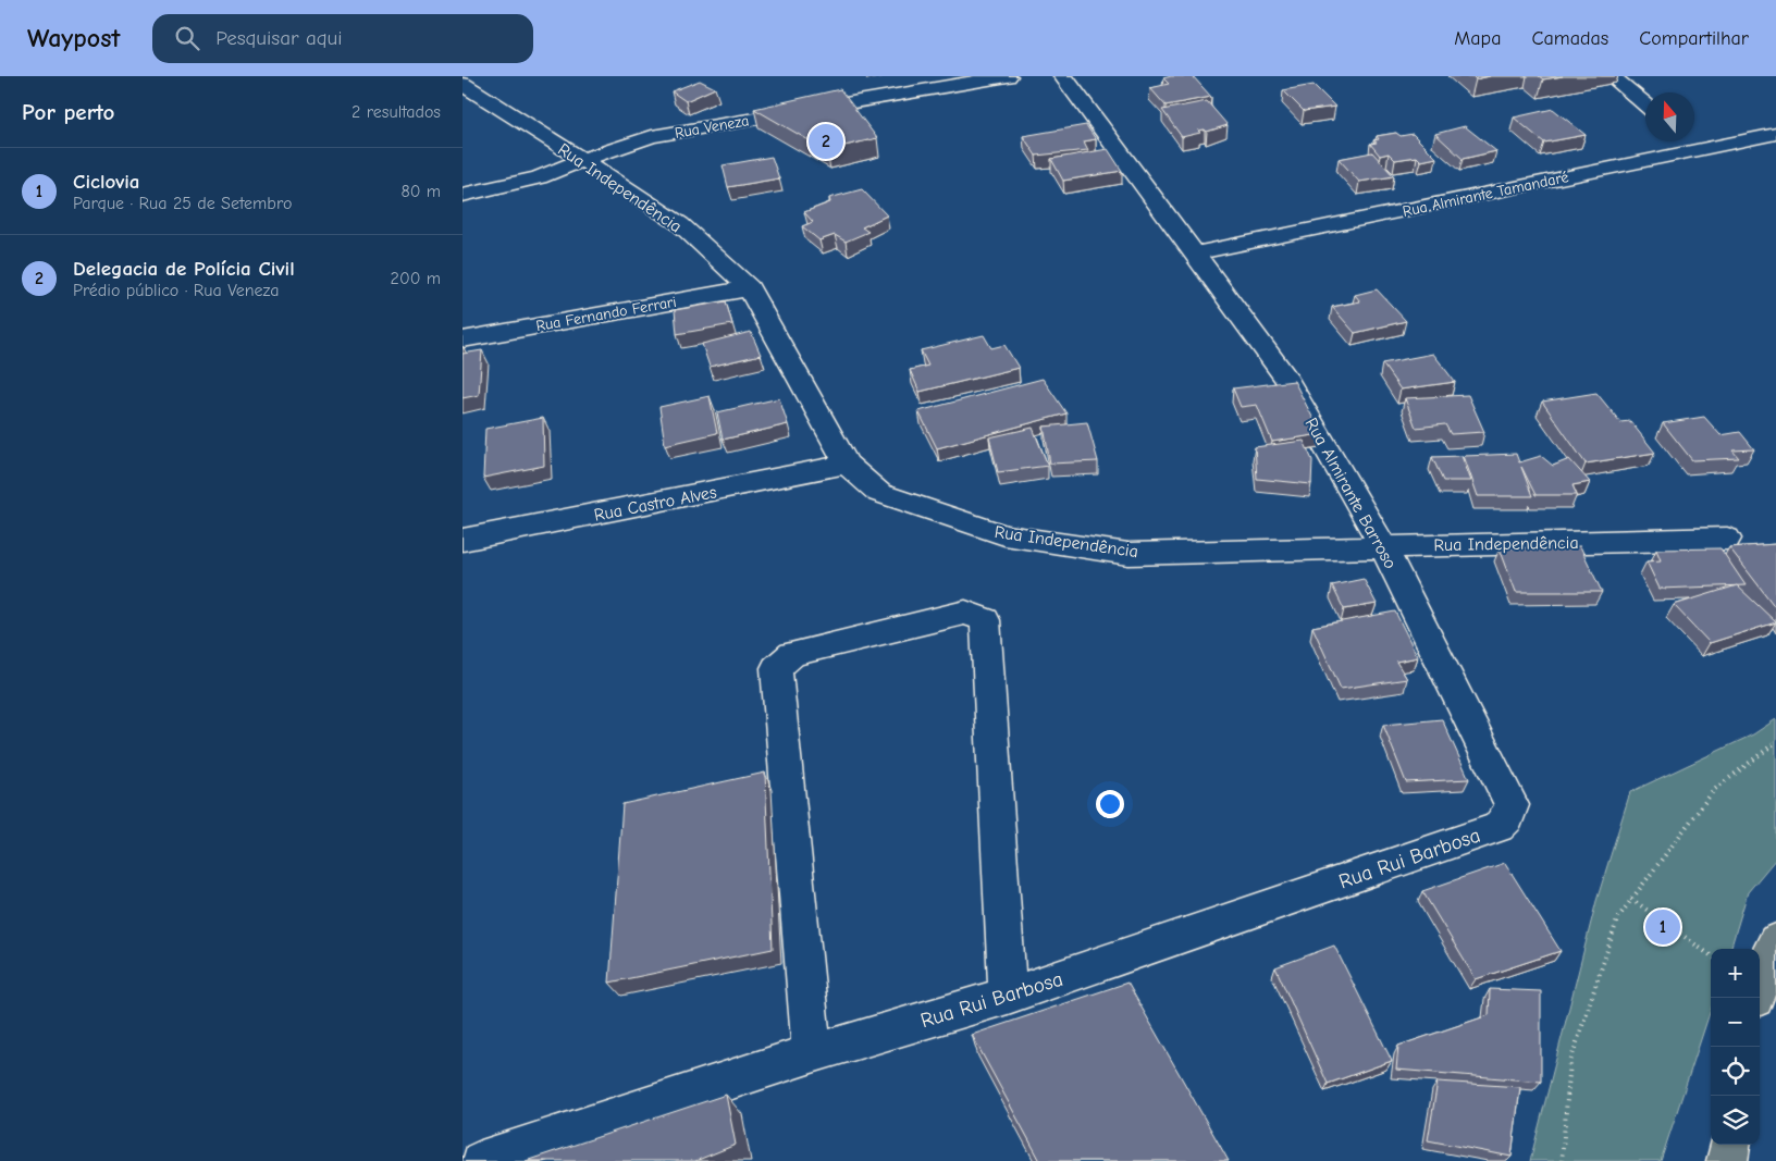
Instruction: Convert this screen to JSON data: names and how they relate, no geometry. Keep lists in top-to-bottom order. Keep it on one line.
{"streets":{"street":["Rua Veneza","Rua Independência","Rua Almirante Tamandaré","Rua Fernando Ferrari","Rua Almirante Barroso","Rua Castro Alves","Rua Rui Barbosa"]},"crossings":[["Rua Veneza","Rua Independência"],["Rua Independência","Rua Fernando Ferrari"],["Rua Independência","Rua Almirante Barroso"],["Rua Independência","Rua Castro Alves"],["Rua Almirante Tamandaré","Rua Almirante Barroso"],["Rua Almirante Barroso","Rua Rui Barbosa"]],"north":"top","page":{"header":"Waypost","search":"Pesquisar aqui","nav":["Mapa","Camadas","Compartilhar"],"heading":["Por perto","2 resultados"],"pins":["2","1"],"list":[{"mark":"1","name":"Ciclovia","note":"Parque · Rua 25 de Setembro","value":"80 m"},{"mark":"2","name":"Delegacia de Polícia Civil","note":"Prédio público · Rua Veneza","value":"200 m"}],"map_buttons":["+","−"]}}
